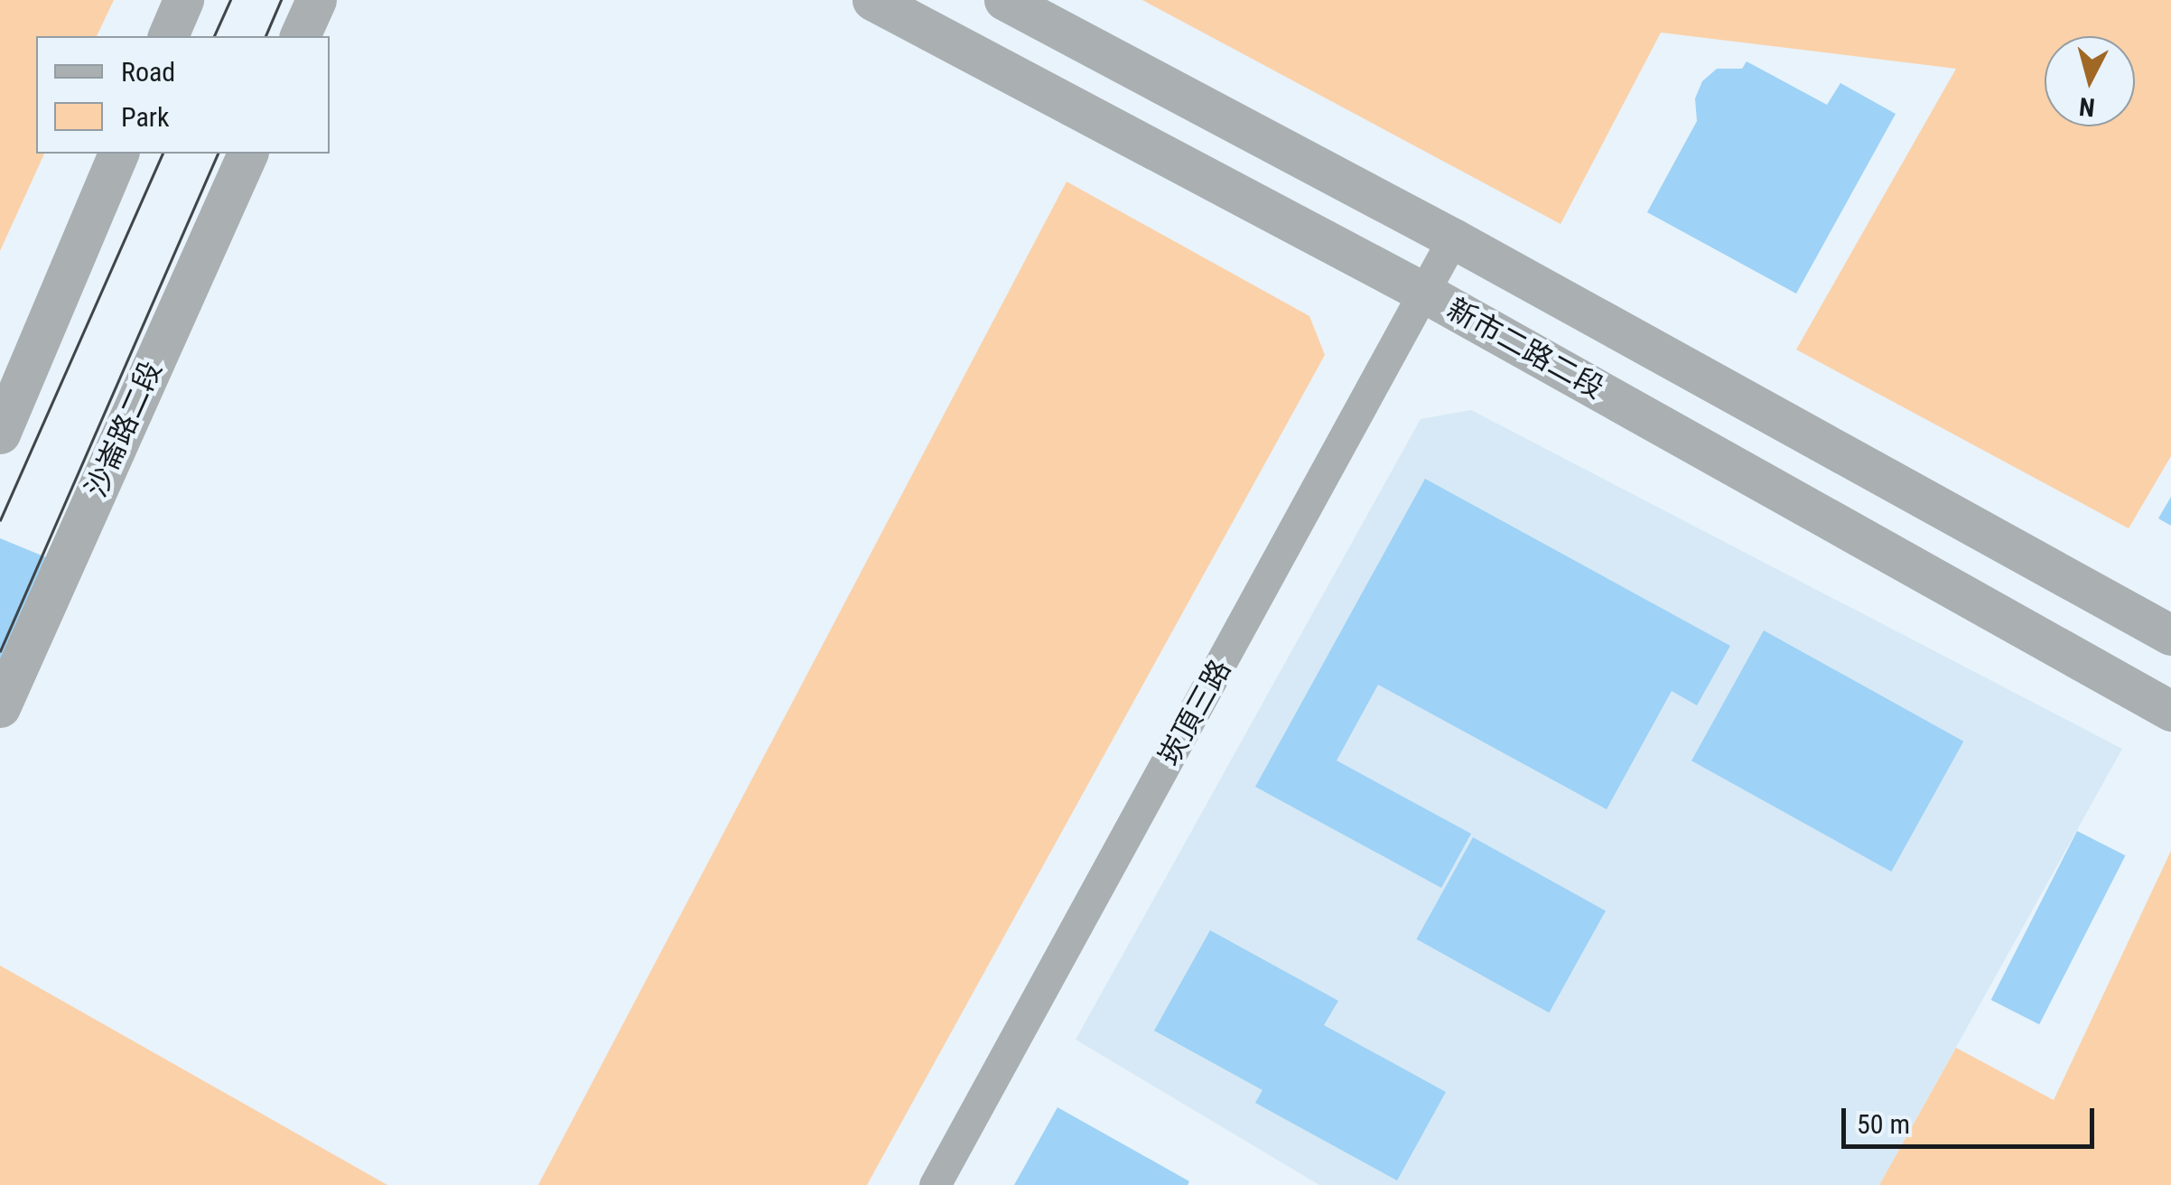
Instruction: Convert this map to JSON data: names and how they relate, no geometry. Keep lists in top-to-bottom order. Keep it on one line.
{"streets":{"street":["新市二路二段","沙崙路二段","崁頂三路"]},"crossings":[["新市二路二段","崁頂三路"]],"legend":["Road","Park"],"scale_bar":"50 m","north":"bottom"}
